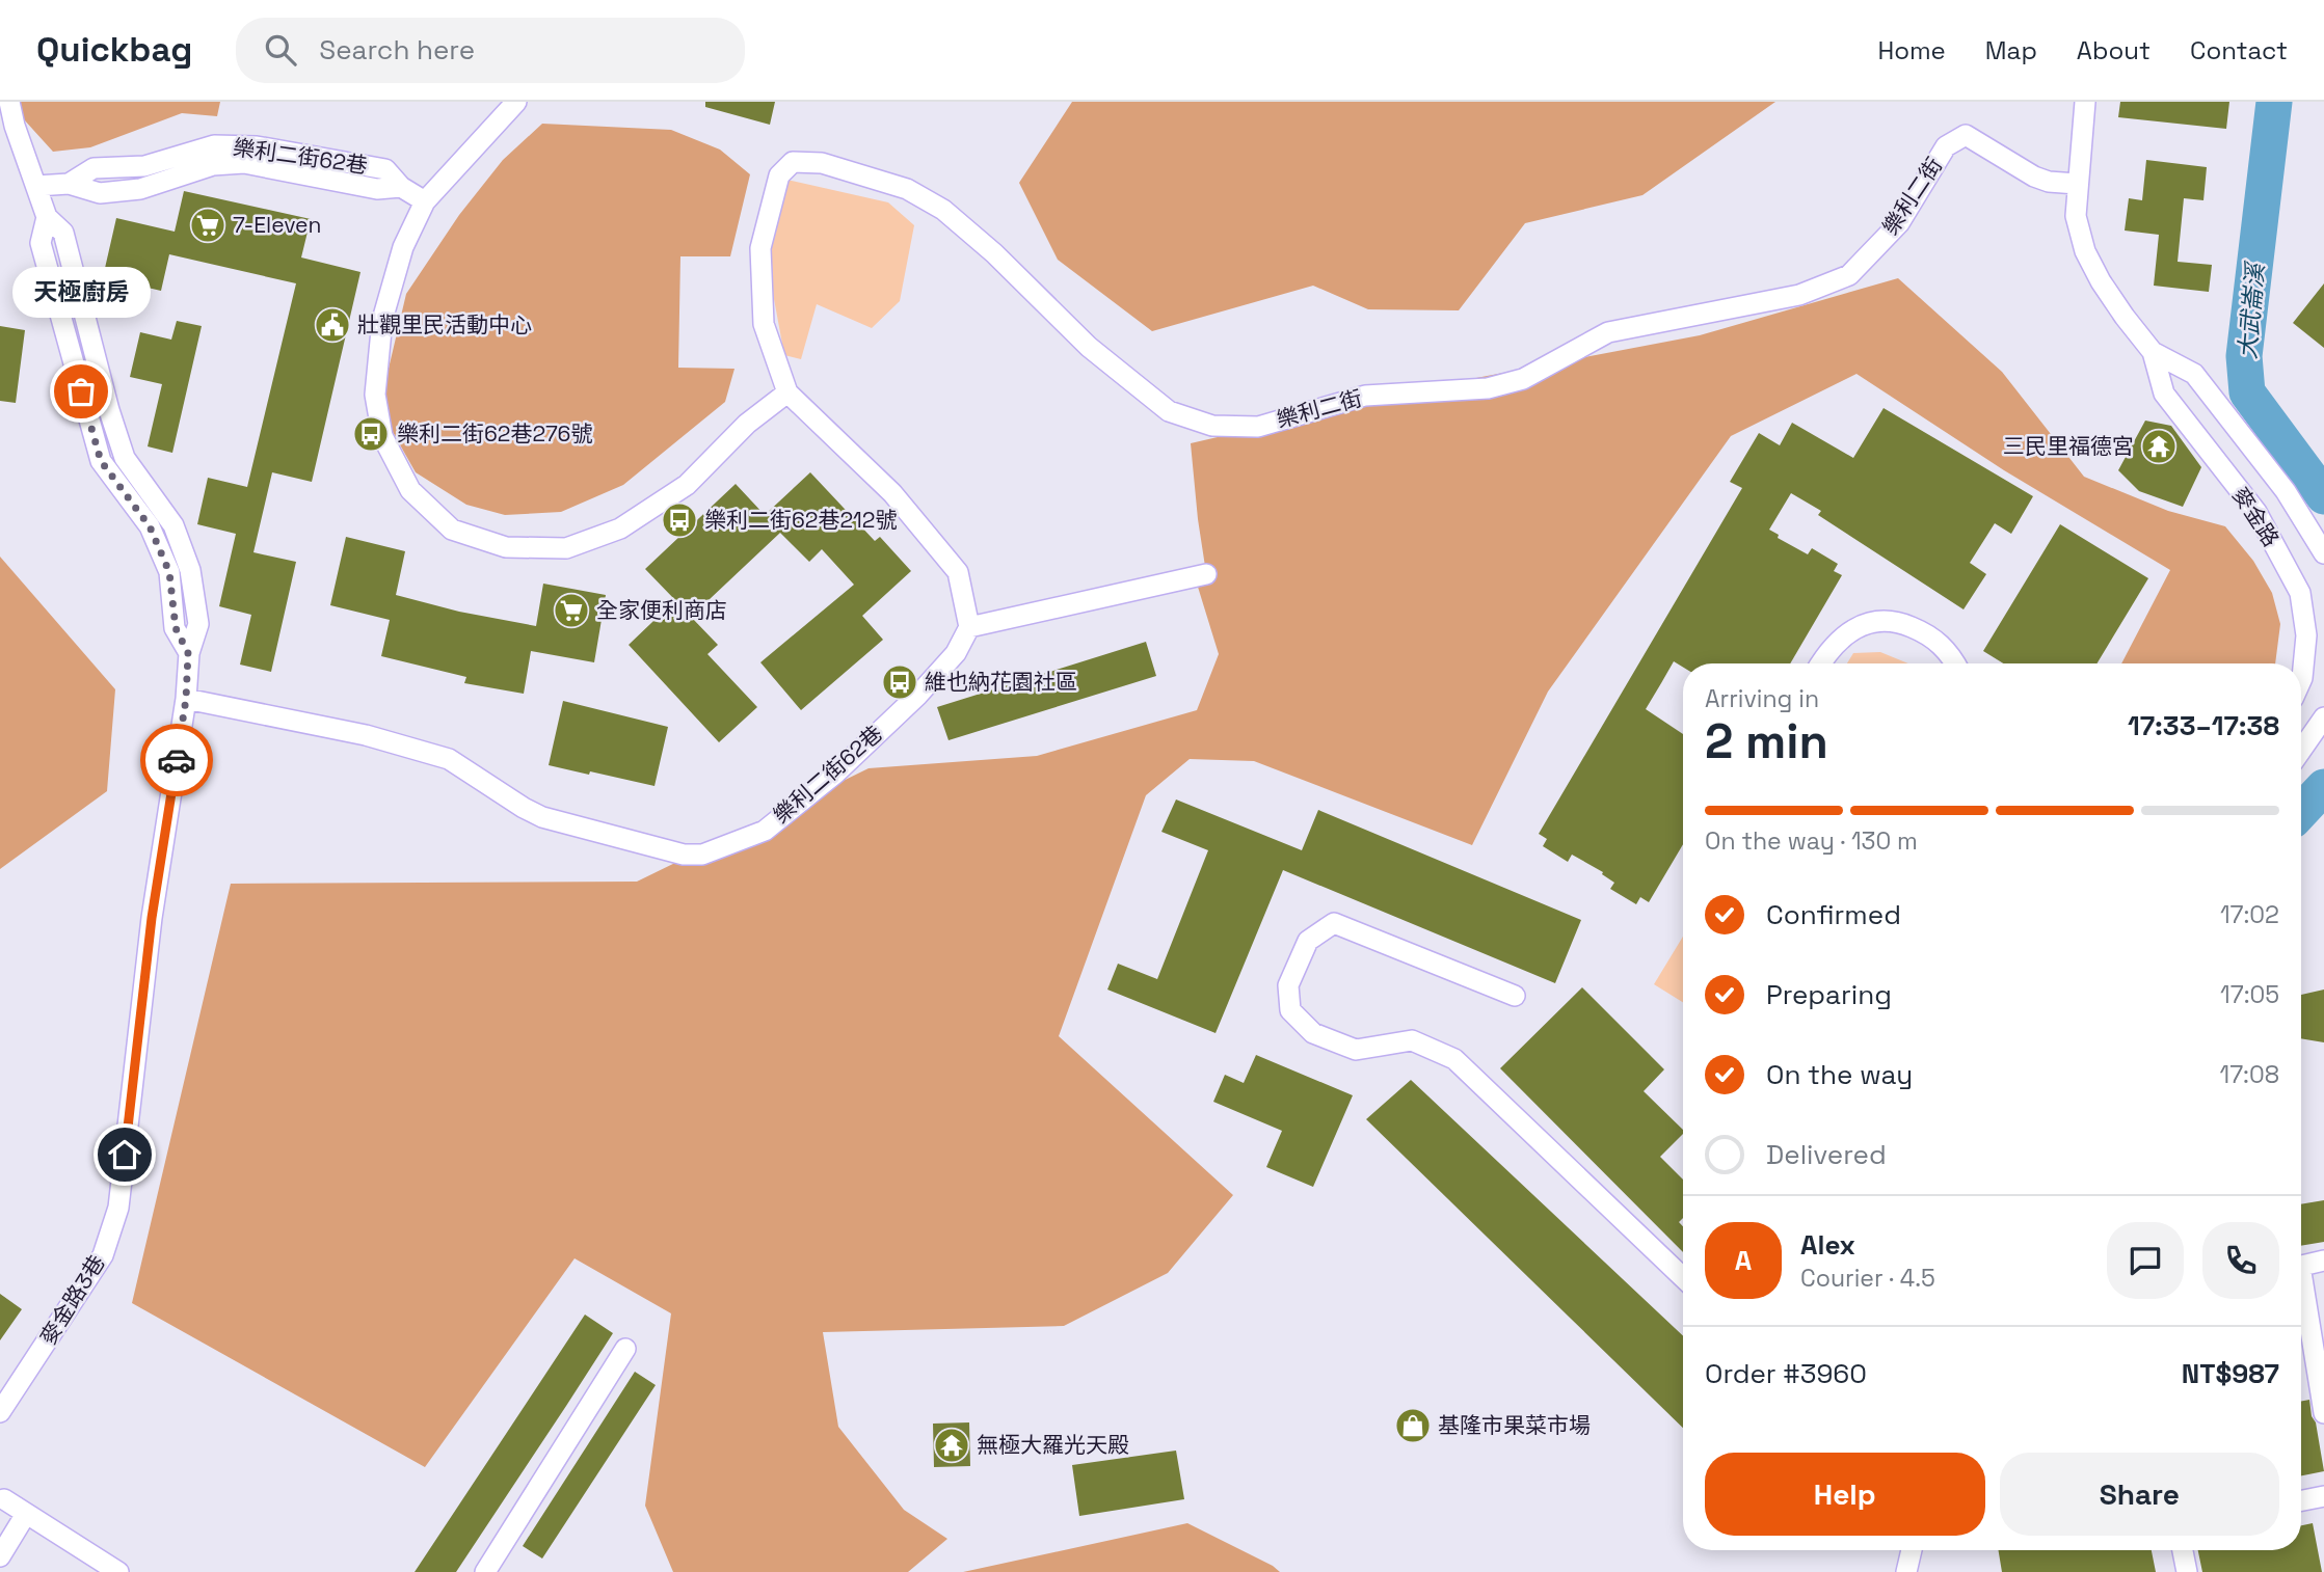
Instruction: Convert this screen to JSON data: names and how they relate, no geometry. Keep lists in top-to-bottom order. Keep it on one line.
{"streets":{"street":["樂利二街62巷","樂利二街","麥金路","麥金路3巷"]},"crossings":[["樂利二街62巷","麥金路3巷"],["樂利二街","麥金路"]],"water":["大武崙溪"],"places":{"supermarket":["7-Eleven","全家便利商店"],"public building":["壯觀里民活動中心"],"other":["天極廚房"],"bus stop":["樂利二街62巷276號","樂利二街62巷212號","維也納花園社區"],"temple":["三民里福德宮","無極大羅光天殿"],"shop":["基隆市果菜市場"]},"page":{"header":"Quickbag","search":"Search here","nav":["Home","Map","About","Contact"],"bubble":"天極廚房","heading":["2 min","Arriving in","17:33–17:38"],"panel":["Alex","Courier · 4.5","Order #3960","NT$987"],"bar":"On the way · 130 m","list":[["Confirmed","17:02"],["Preparing","17:05"],["On the way","17:08"],"Delivered"],"round":"A","buttons":["Help","Share"]}}
